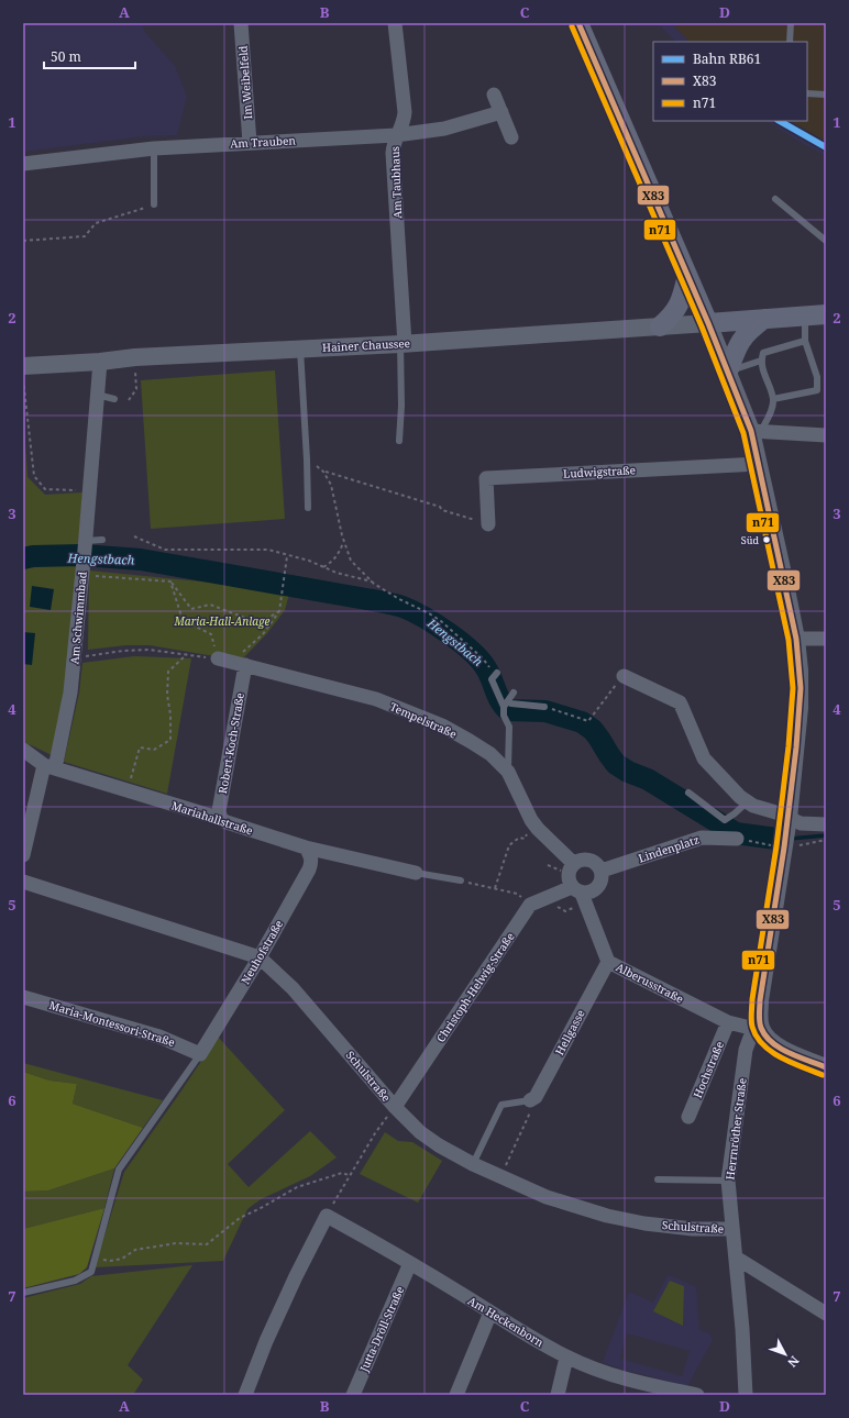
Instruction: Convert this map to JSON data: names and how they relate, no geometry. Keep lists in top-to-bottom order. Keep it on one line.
{"streets":{"street":["Im Weibelfeld","Am Trauben","Am Taubhaus","Hainer Chaussee","Ludwigstraße","Am Schwimmbad","Tempelstraße","Robert-Koch-Straße","Mariahallstraße","Lindenplatz","Neuhofstraße","Alberusstraße","Christoph-Helwig-Straße","Maria-Montessori-Straße","Hellgasse","Hochstraße","Schulstraße","Herrnröther Straße","Am Heckenborn","Jutta-Dröll-Straße"]},"crossings":[["Im Weibelfeld","Am Trauben"],["Am Trauben","Am Taubhaus"],["Am Taubhaus","Hainer Chaussee"],["Hainer Chaussee","Am Schwimmbad"],["Am Schwimmbad","Mariahallstraße"],["Tempelstraße","Robert-Koch-Straße"],["Tempelstraße","Lindenplatz"],["Tempelstraße","Alberusstraße"],["Tempelstraße","Christoph-Helwig-Straße"],["Robert-Koch-Straße","Mariahallstraße"],["Mariahallstraße","Neuhofstraße"],["Lindenplatz","Alberusstraße"],["Lindenplatz","Christoph-Helwig-Straße"],["Neuhofstraße","Maria-Montessori-Straße"],["Neuhofstraße","Schulstraße"],["Alberusstraße","Christoph-Helwig-Straße"],["Alberusstraße","Hellgasse"],["Alberusstraße","Hochstraße"],["Alberusstraße","Herrnröther Straße"],["Christoph-Helwig-Straße","Schulstraße"],["Schulstraße","Herrnröther Straße"],["Am Heckenborn","Jutta-Dröll-Straße"]],"water":["Hengstbach"],"parks":["Maria-Hall-Anlage"],"places":["Süd"],"lines":["transit line X83","transit line n71","rail line RB61"],"legend":["Bahn RB61","X83","n71"],"scale_bar":"50 m","north":"bottom right","grid":{"columns":["A","B","C","D"],"rows":["1","2","3","4","5","6","7"]}}
